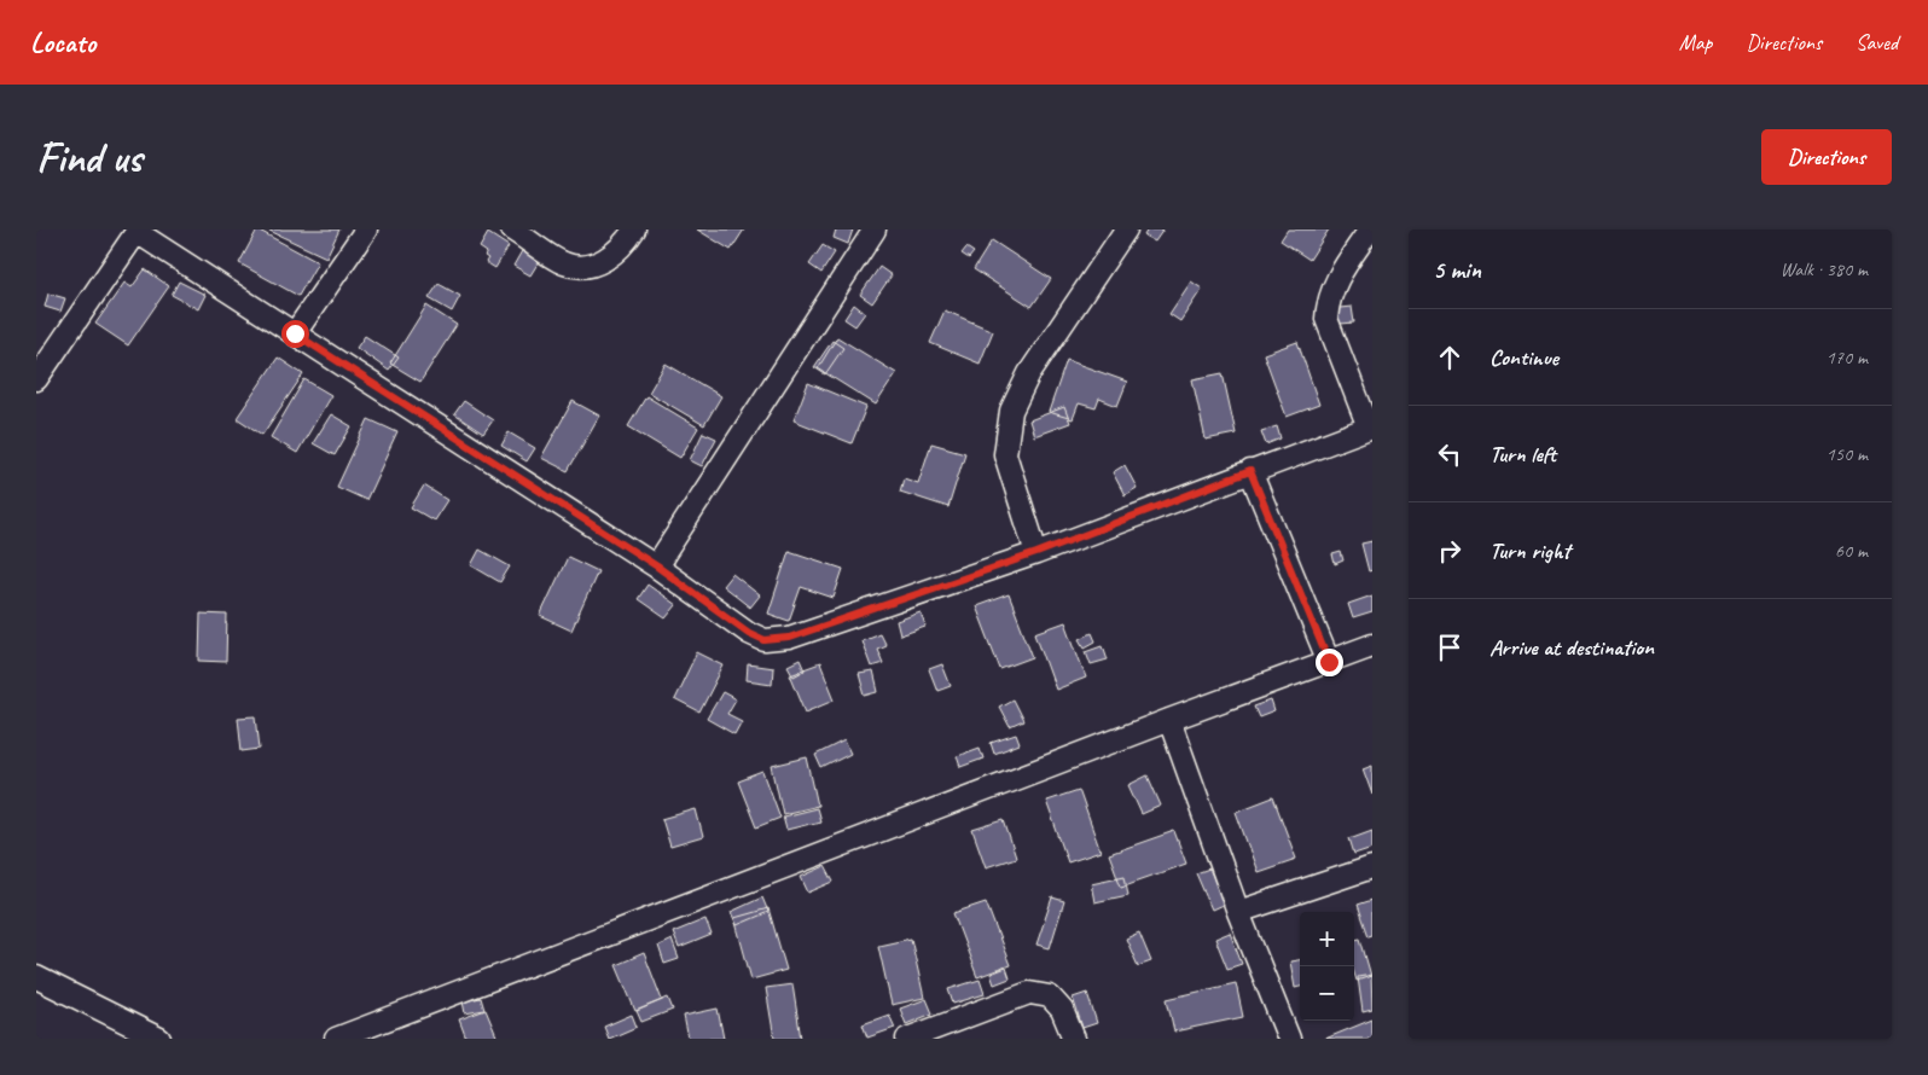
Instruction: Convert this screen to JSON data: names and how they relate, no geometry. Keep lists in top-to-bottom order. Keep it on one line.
{"page":{"header":"Locato","nav":["Map","Directions","Saved"],"buttons":"Directions","title":"Find us","heading":["5 min","Walk · 380 m"],"list":[["Continue","170 m"],["Turn left","150 m"],["Turn right","60 m"],"Arrive at destination"],"map_buttons":["+","−"]}}
